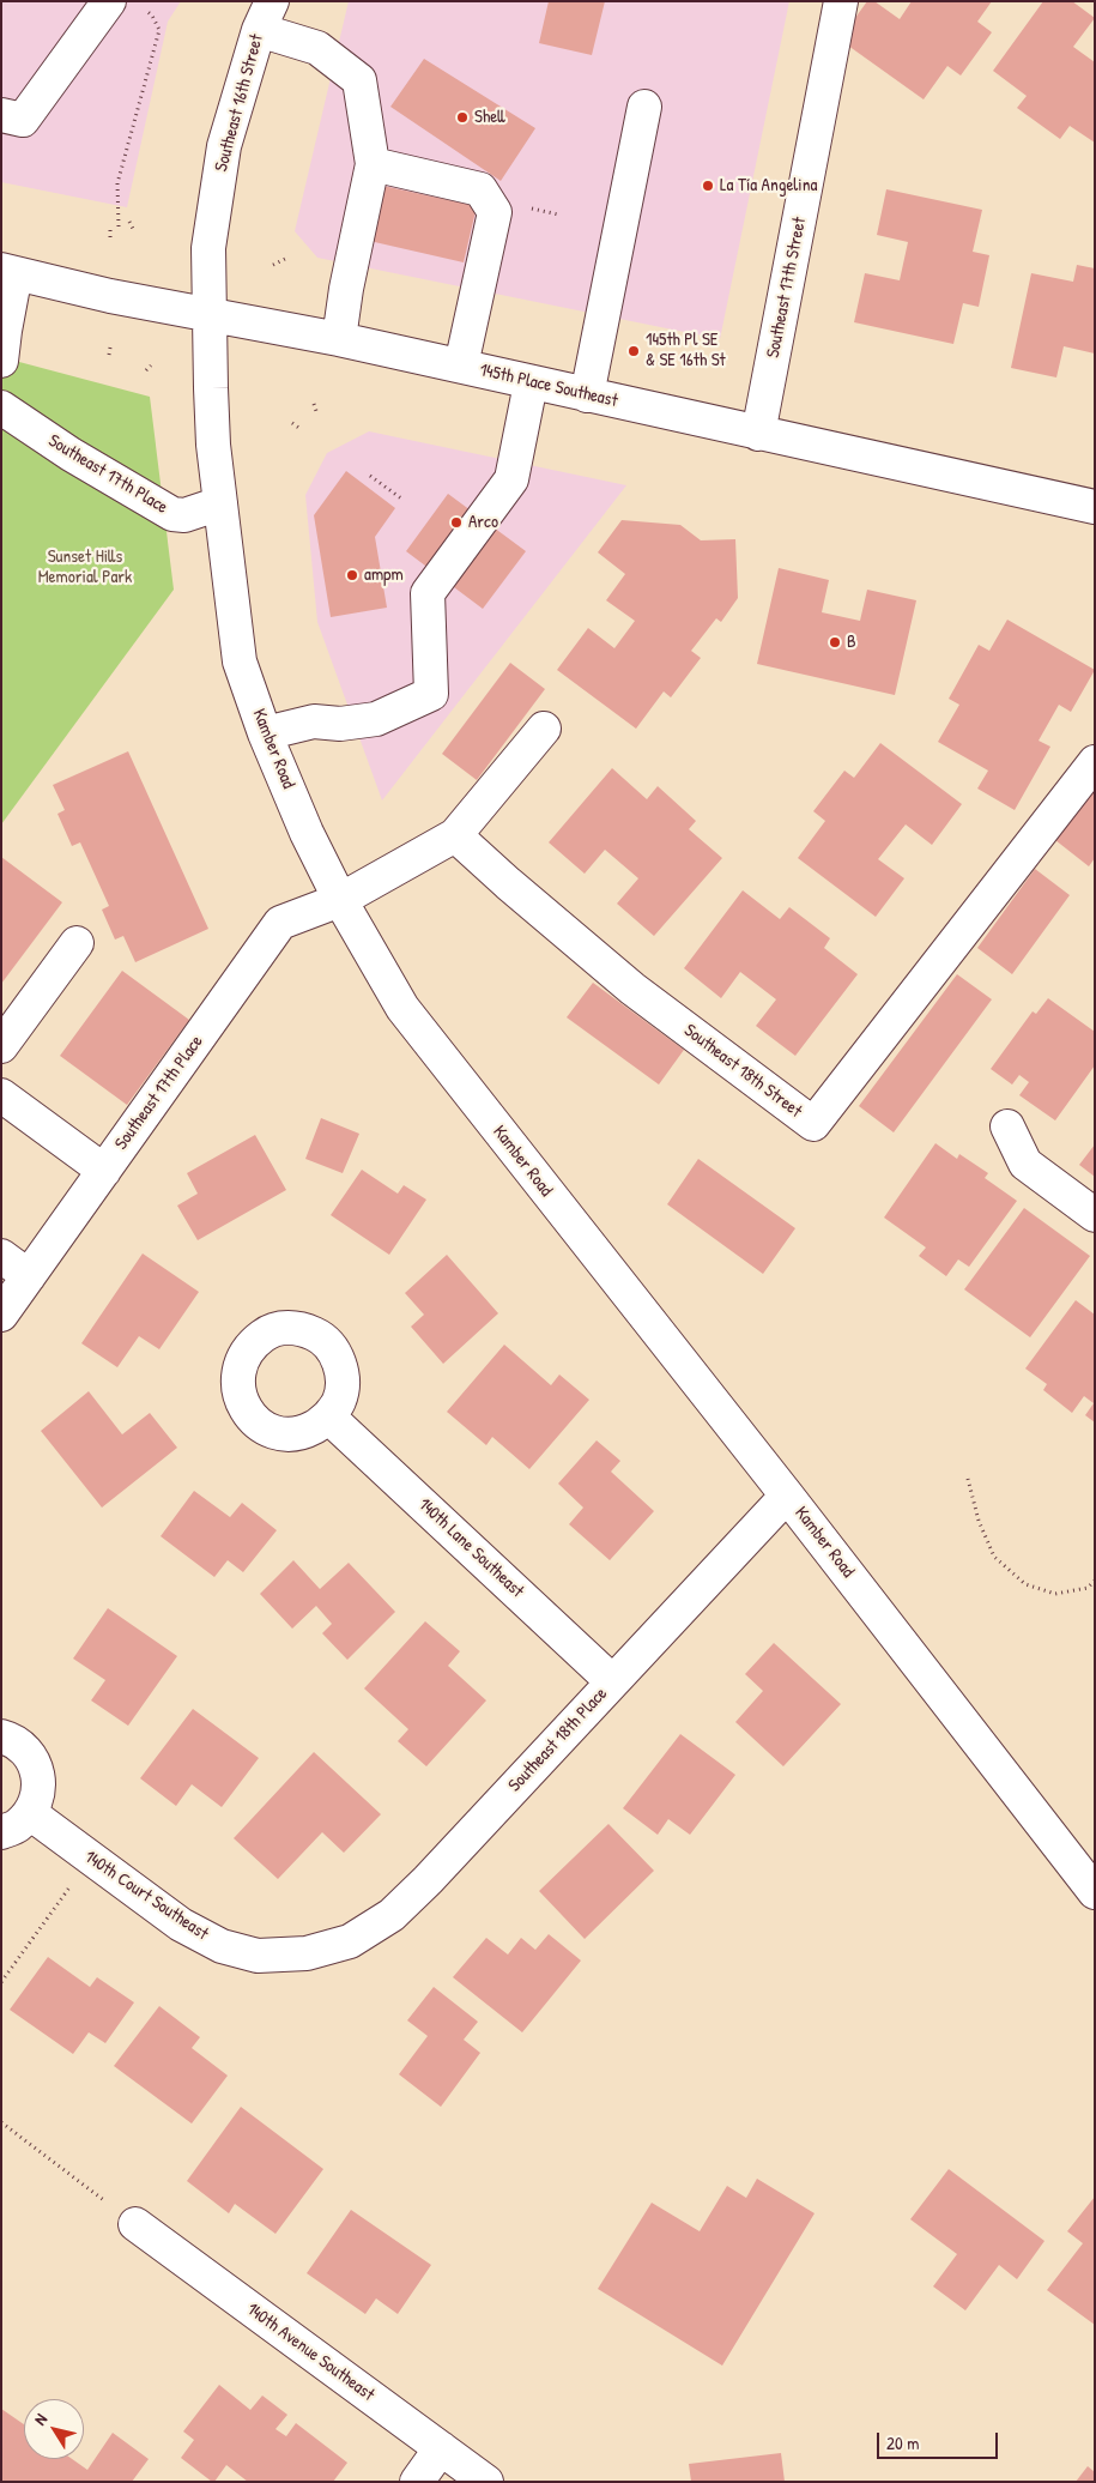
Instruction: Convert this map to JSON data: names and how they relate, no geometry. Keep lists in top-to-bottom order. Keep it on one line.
{"streets":{"street":["Southeast 16th Street","Southeast 17th Street","145th Place Southeast","Southeast 17th Place","Kamber Road","Southeast 18th Street","140th Lane Southeast","Southeast 18th Place","140th Court Southeast","140th Avenue Southeast"]},"crossings":[["Southeast 16th Street","145th Place Southeast"],["Southeast 16th Street","Kamber Road"],["Southeast 17th Street","145th Place Southeast"],["145th Place Southeast","Kamber Road"],["Southeast 17th Place","Kamber Road"],["Southeast 17th Place","Southeast 18th Street"],["Kamber Road","Southeast 18th Place"],["140th Lane Southeast","Southeast 18th Place"],["Southeast 18th Place","140th Court Southeast"]],"parks":["Sunset Hills Memorial Park"],"places":["Shell","La Tía Angelina","145th Pl SE & SE 16th St","Arco","ampm","B"],"scale_bar":"20 m","north":"top left"}
